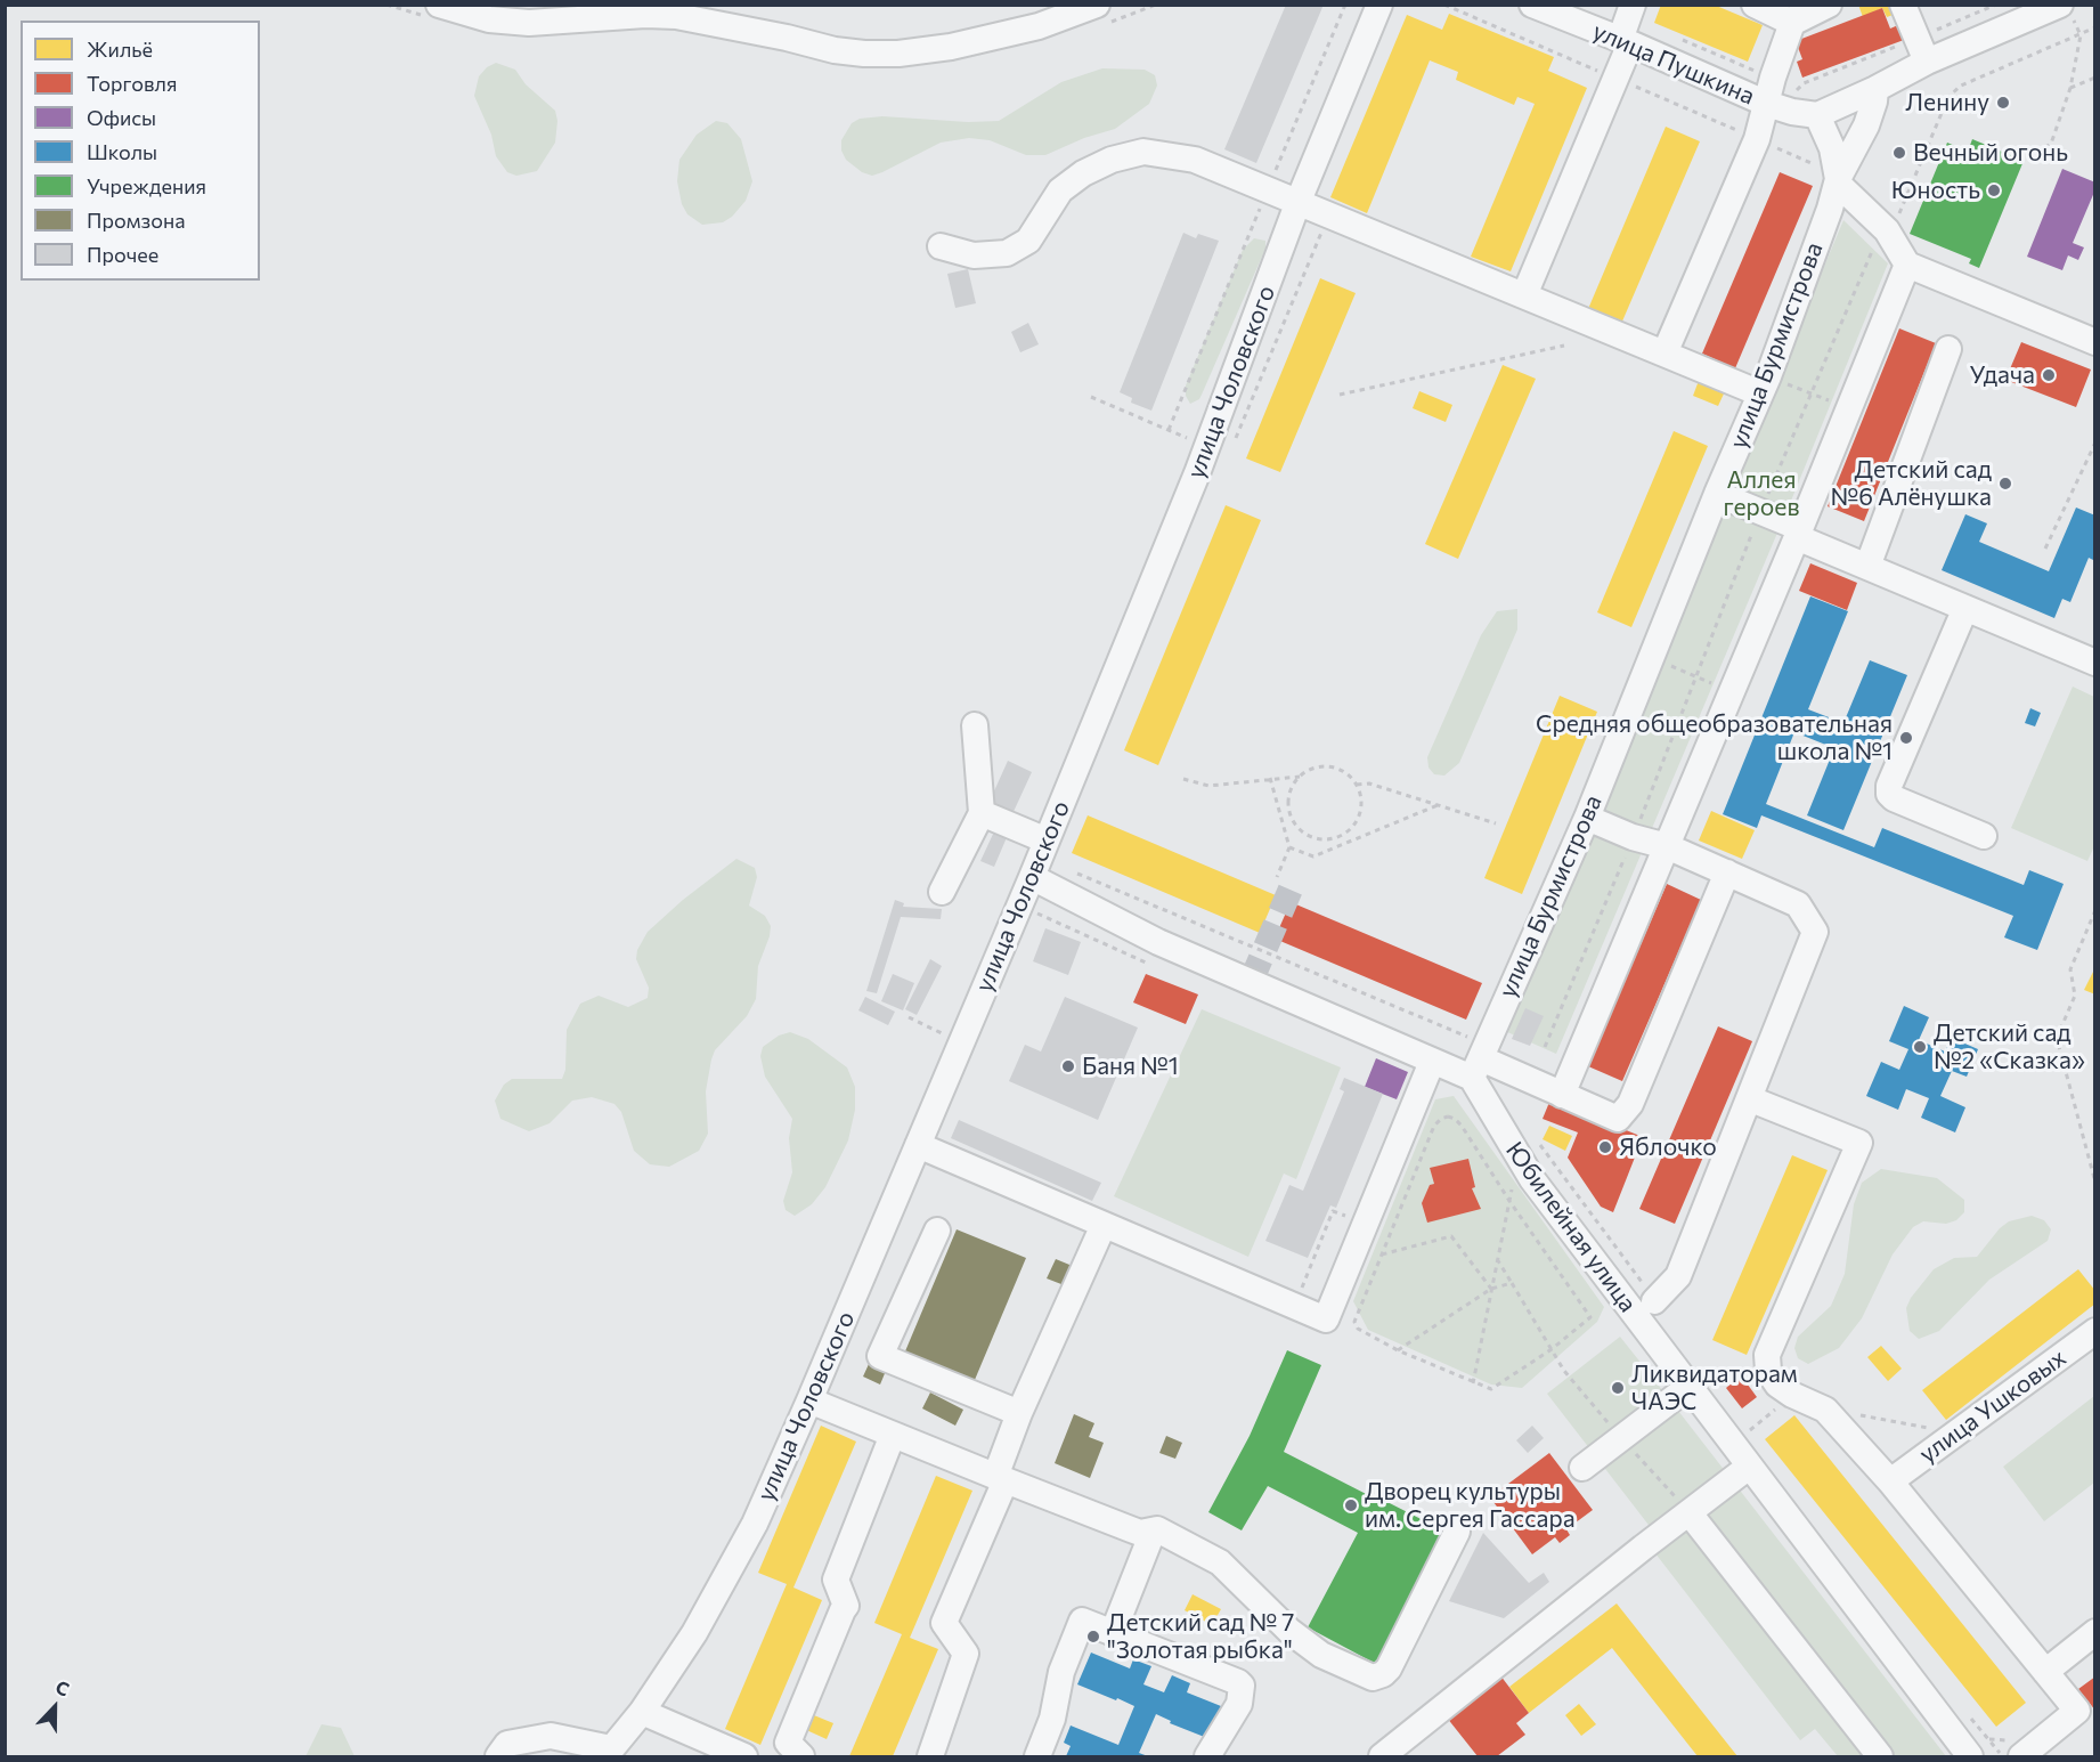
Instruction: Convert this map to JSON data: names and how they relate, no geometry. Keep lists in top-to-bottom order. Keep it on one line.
{"streets":{"street":["улица Пушкина","улица Бурмистрова","улица Чоловского","Юбилейная улица","улица Ушковых"]},"crossings":[["улица Бурмистрова","Юбилейная улица"]],"parks":["Аллея героев"],"places":["Ленину","Вечный огонь","Юность","Удача","Детский сад №6 Алёнушка","Средняя общеобразовательная школа №1","Детский сад №2 «Сказка»","Баня №1","Яблочко","Ликвидаторам ЧАЭС","Дворец культуры им. Сергея Гассара","Детский сад № 7 \"Золотая рыбка\""],"legend":["Жильё","Торговля","Офисы","Школы","Учреждения","Промзона","Прочее"],"north":"top"}
